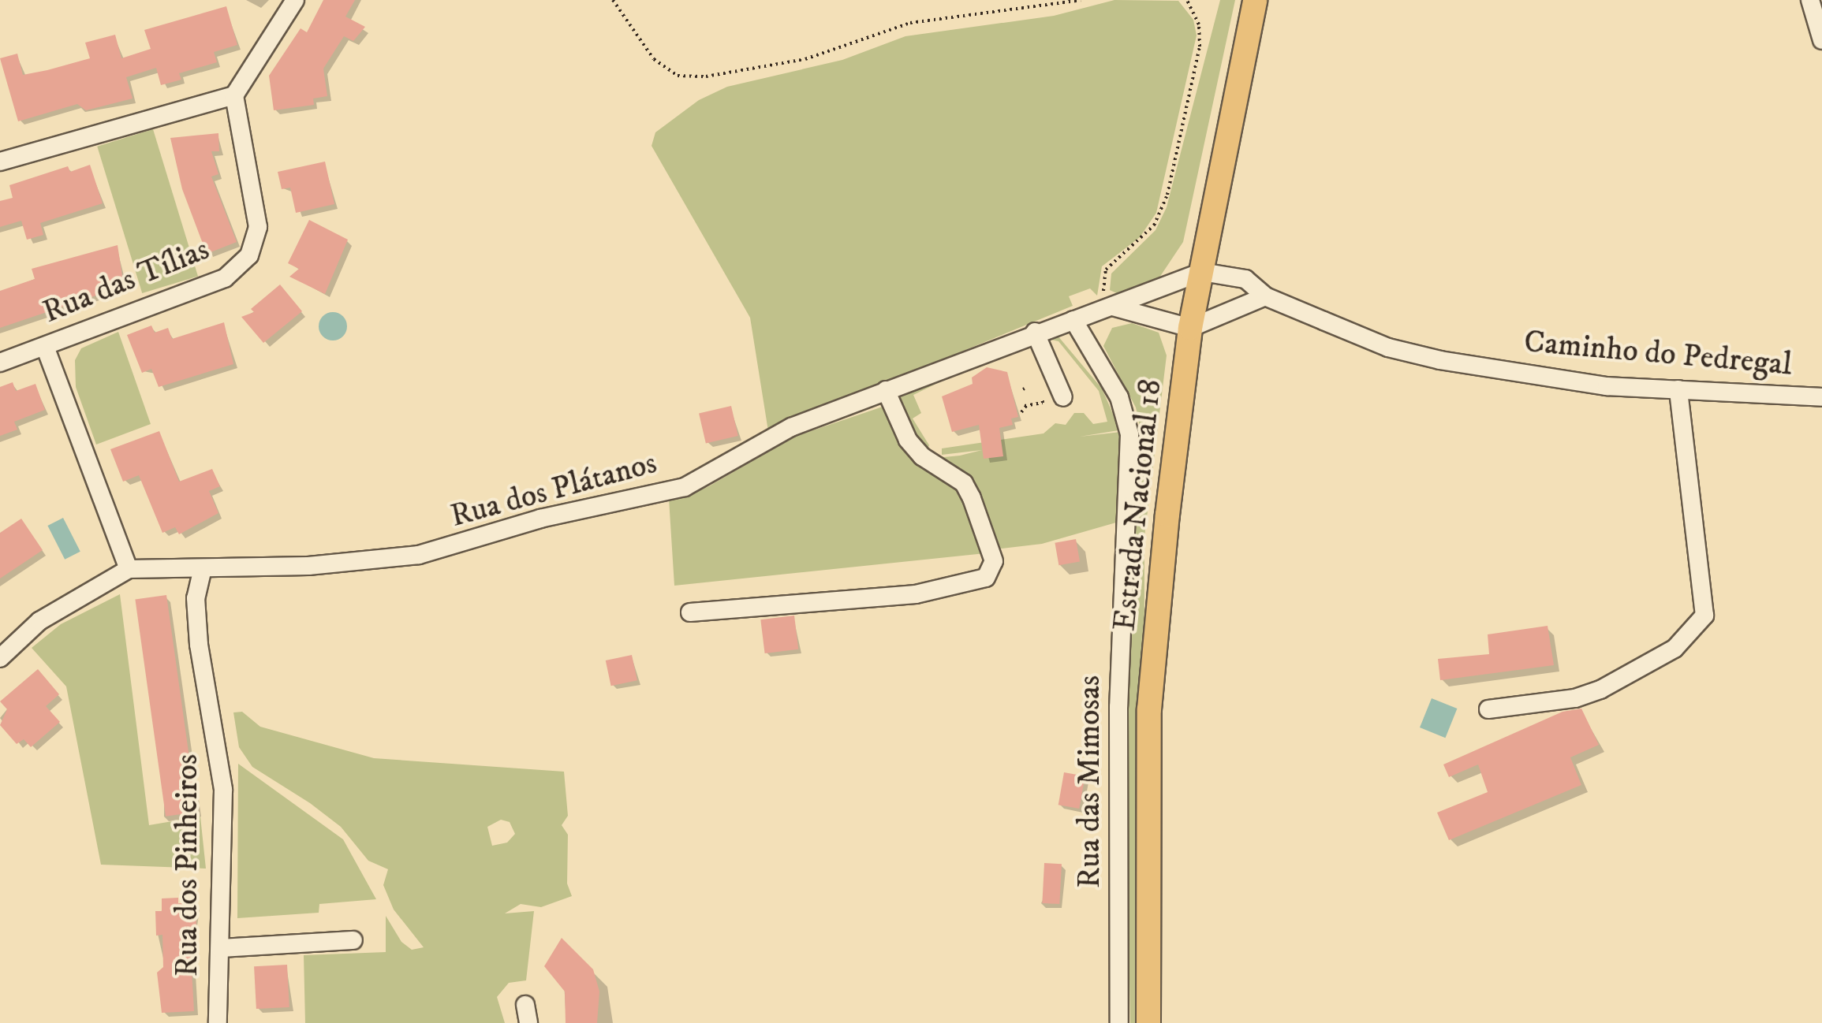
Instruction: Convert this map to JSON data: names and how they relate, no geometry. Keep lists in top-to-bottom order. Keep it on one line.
{"streets":{"main road":["Estrada Nacional 18"],"street":["Rua das Tílias","Caminho do Pedregal","Rua dos Plátanos","Rua das Mimosas","Rua dos Pinheiros"]},"crossings":[["Caminho do Pedregal","Rua dos Plátanos"],["Caminho do Pedregal","Estrada Nacional 18"],["Rua dos Plátanos","Estrada Nacional 18"],["Rua dos Plátanos","Rua das Mimosas"],["Rua dos Plátanos","Rua dos Pinheiros"]]}
